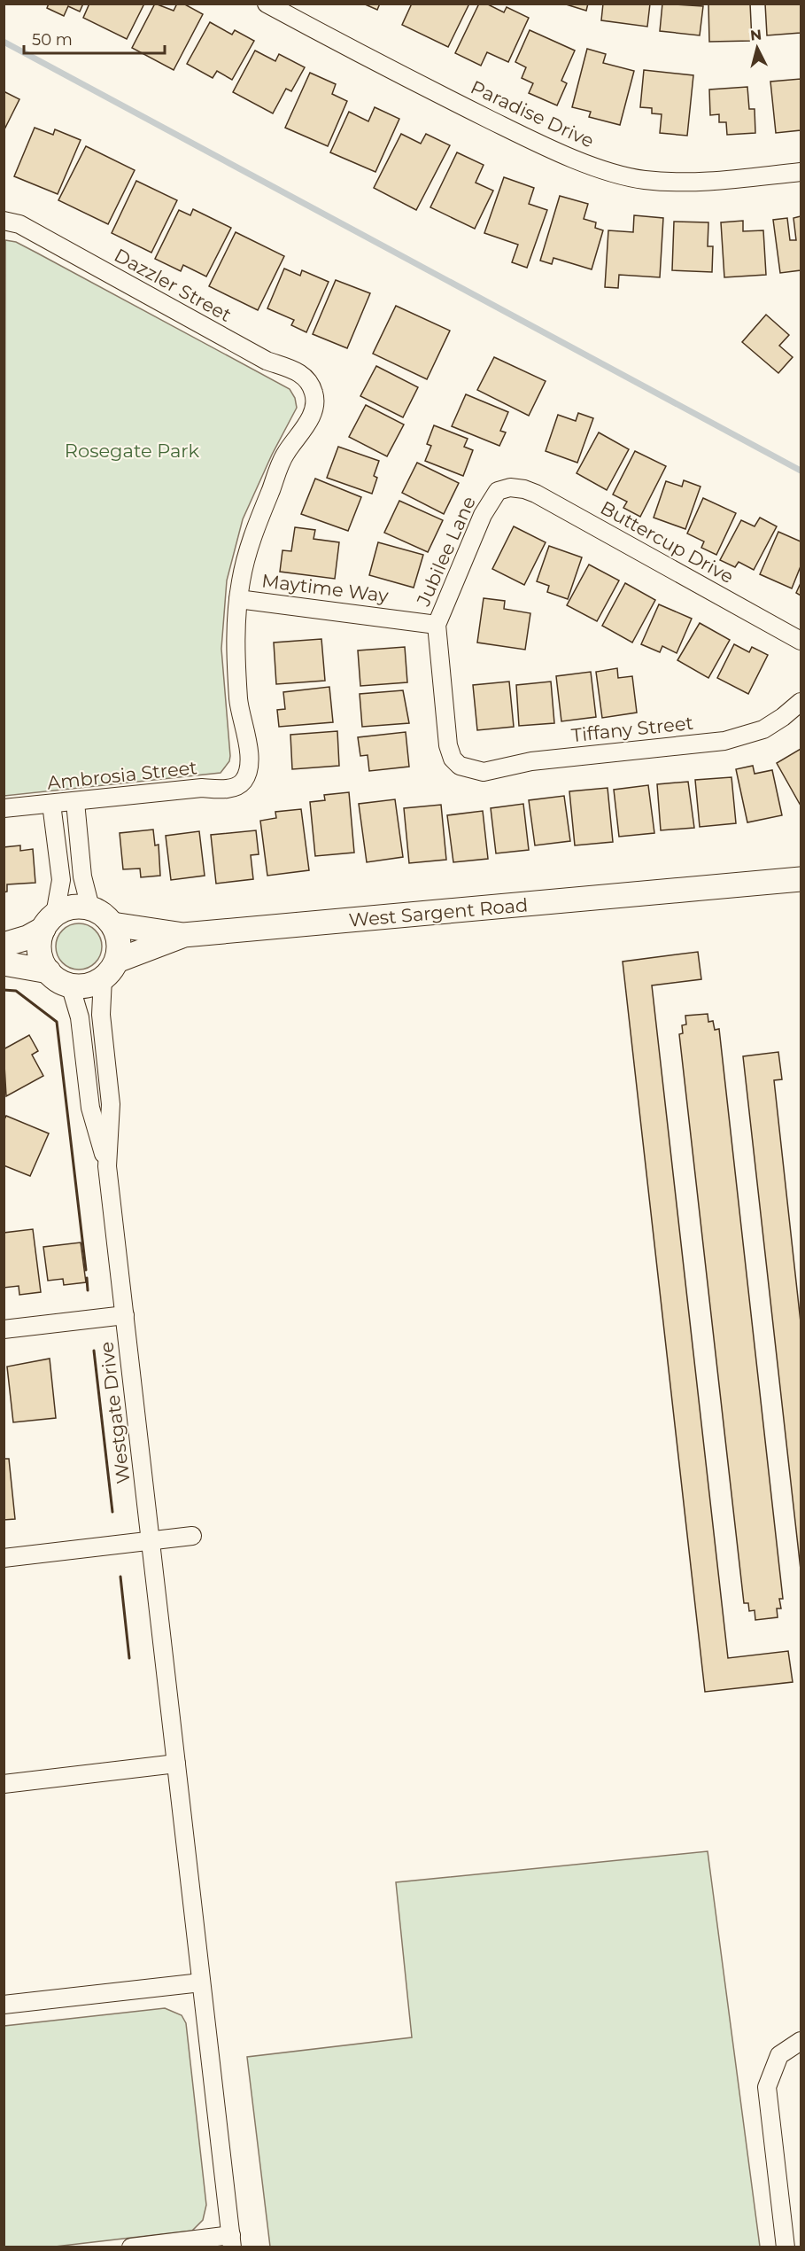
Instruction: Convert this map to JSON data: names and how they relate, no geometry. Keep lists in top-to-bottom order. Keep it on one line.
{"streets":{"street":["Paradise Drive","Dazzler Street","Buttercup Drive","Jubilee Lane","Maytime Way","Tiffany Street","Ambrosia Street","West Sargent Road","Westgate Drive"]},"crossings":[["Dazzler Street","Maytime Way"],["Dazzler Street","Ambrosia Street"],["Buttercup Drive","Jubilee Lane"],["Jubilee Lane","Maytime Way"],["Jubilee Lane","Tiffany Street"],["Maytime Way","Ambrosia Street"],["West Sargent Road","Westgate Drive"]],"parks":["Rosegate Park"],"scale_bar":"50 m","north":"top"}
